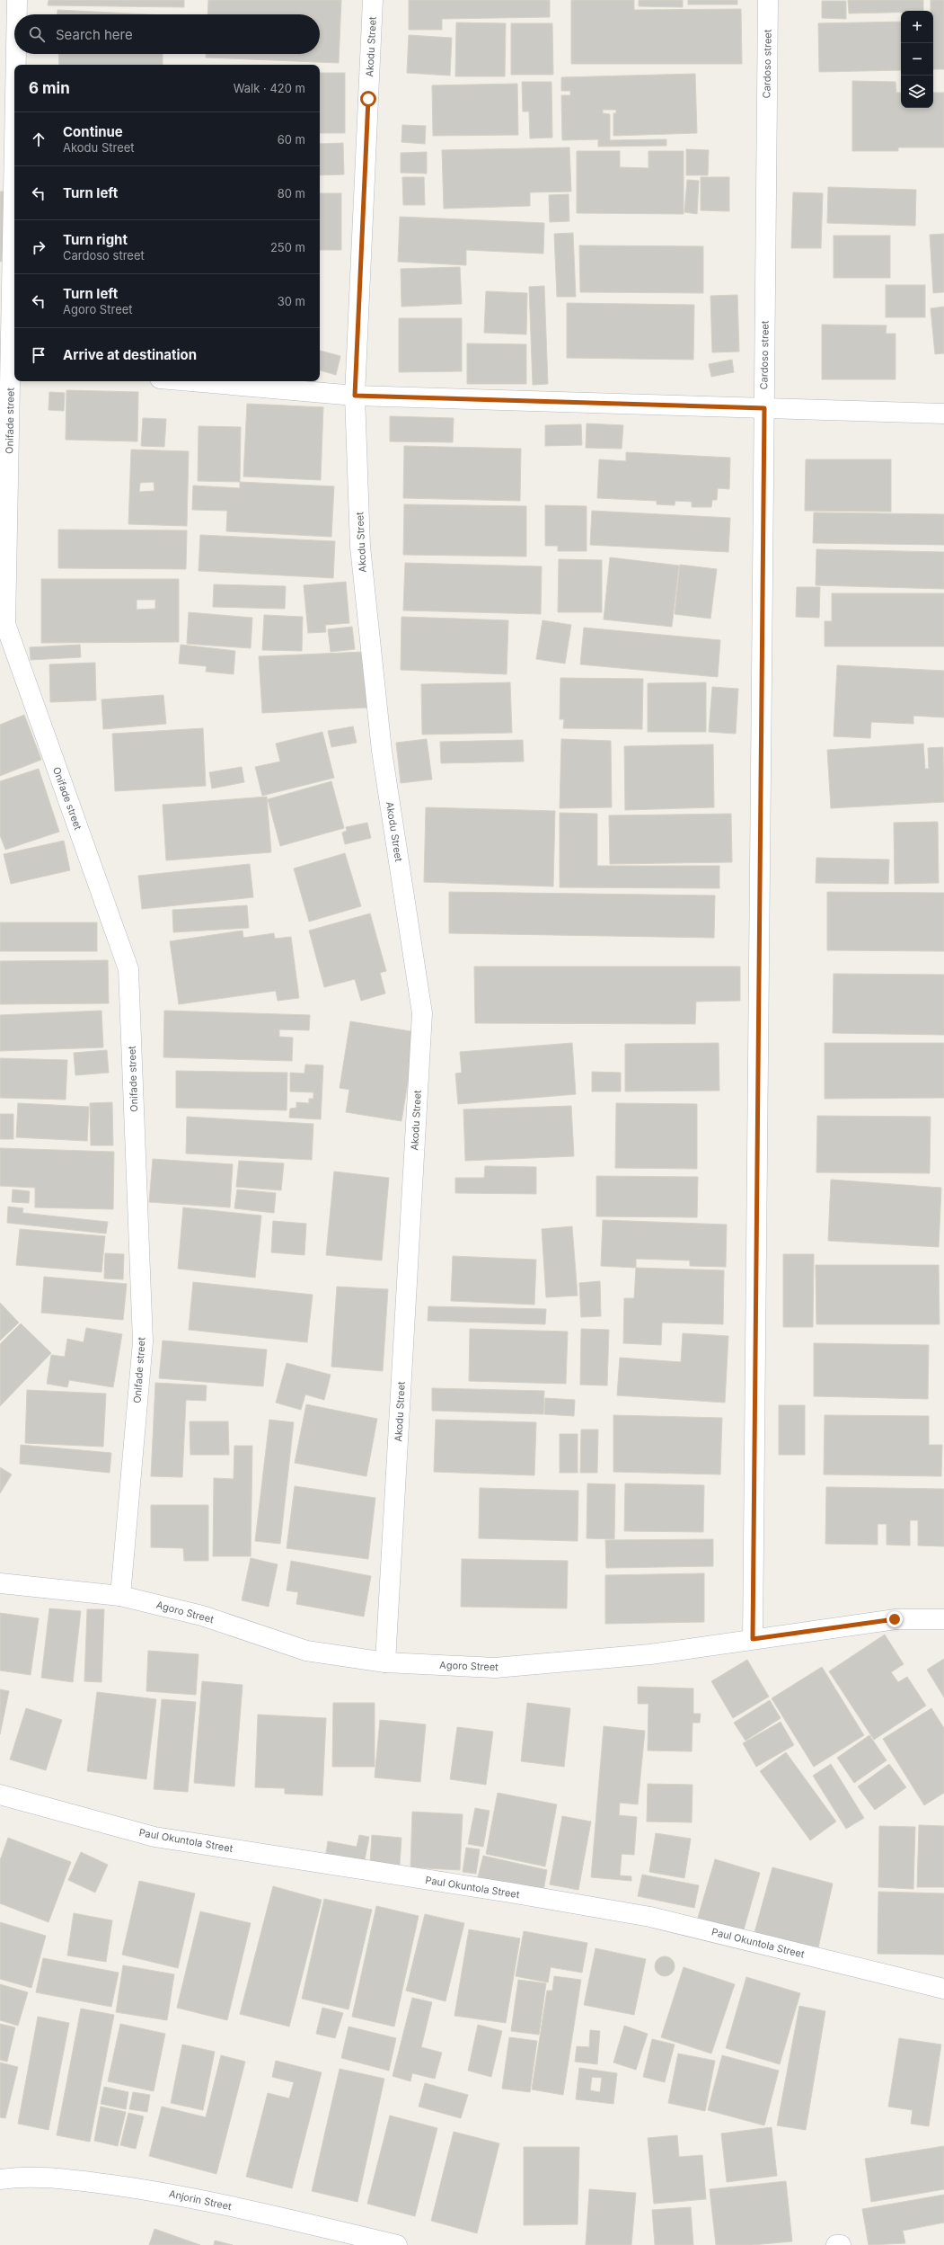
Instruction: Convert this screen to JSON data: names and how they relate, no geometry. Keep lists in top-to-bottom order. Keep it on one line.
{"streets":{"street":["Akodu Street","Cardoso street","Onifade street","Agoro Street","Paul Okuntola Street","Anjorin Street"]},"crossings":[["Akodu Street","Agoro Street"],["Cardoso street","Agoro Street"],["Onifade street","Agoro Street"]],"page":{"map_buttons":["+","−"],"search":"Search here","heading":["6 min","Walk · 420 m"],"list":[["Continue","Akodu Street","60 m"],["Turn left","80 m"],["Turn right","Cardoso street","250 m"],["Turn left","Agoro Street","30 m"],"Arrive at destination"]}}
